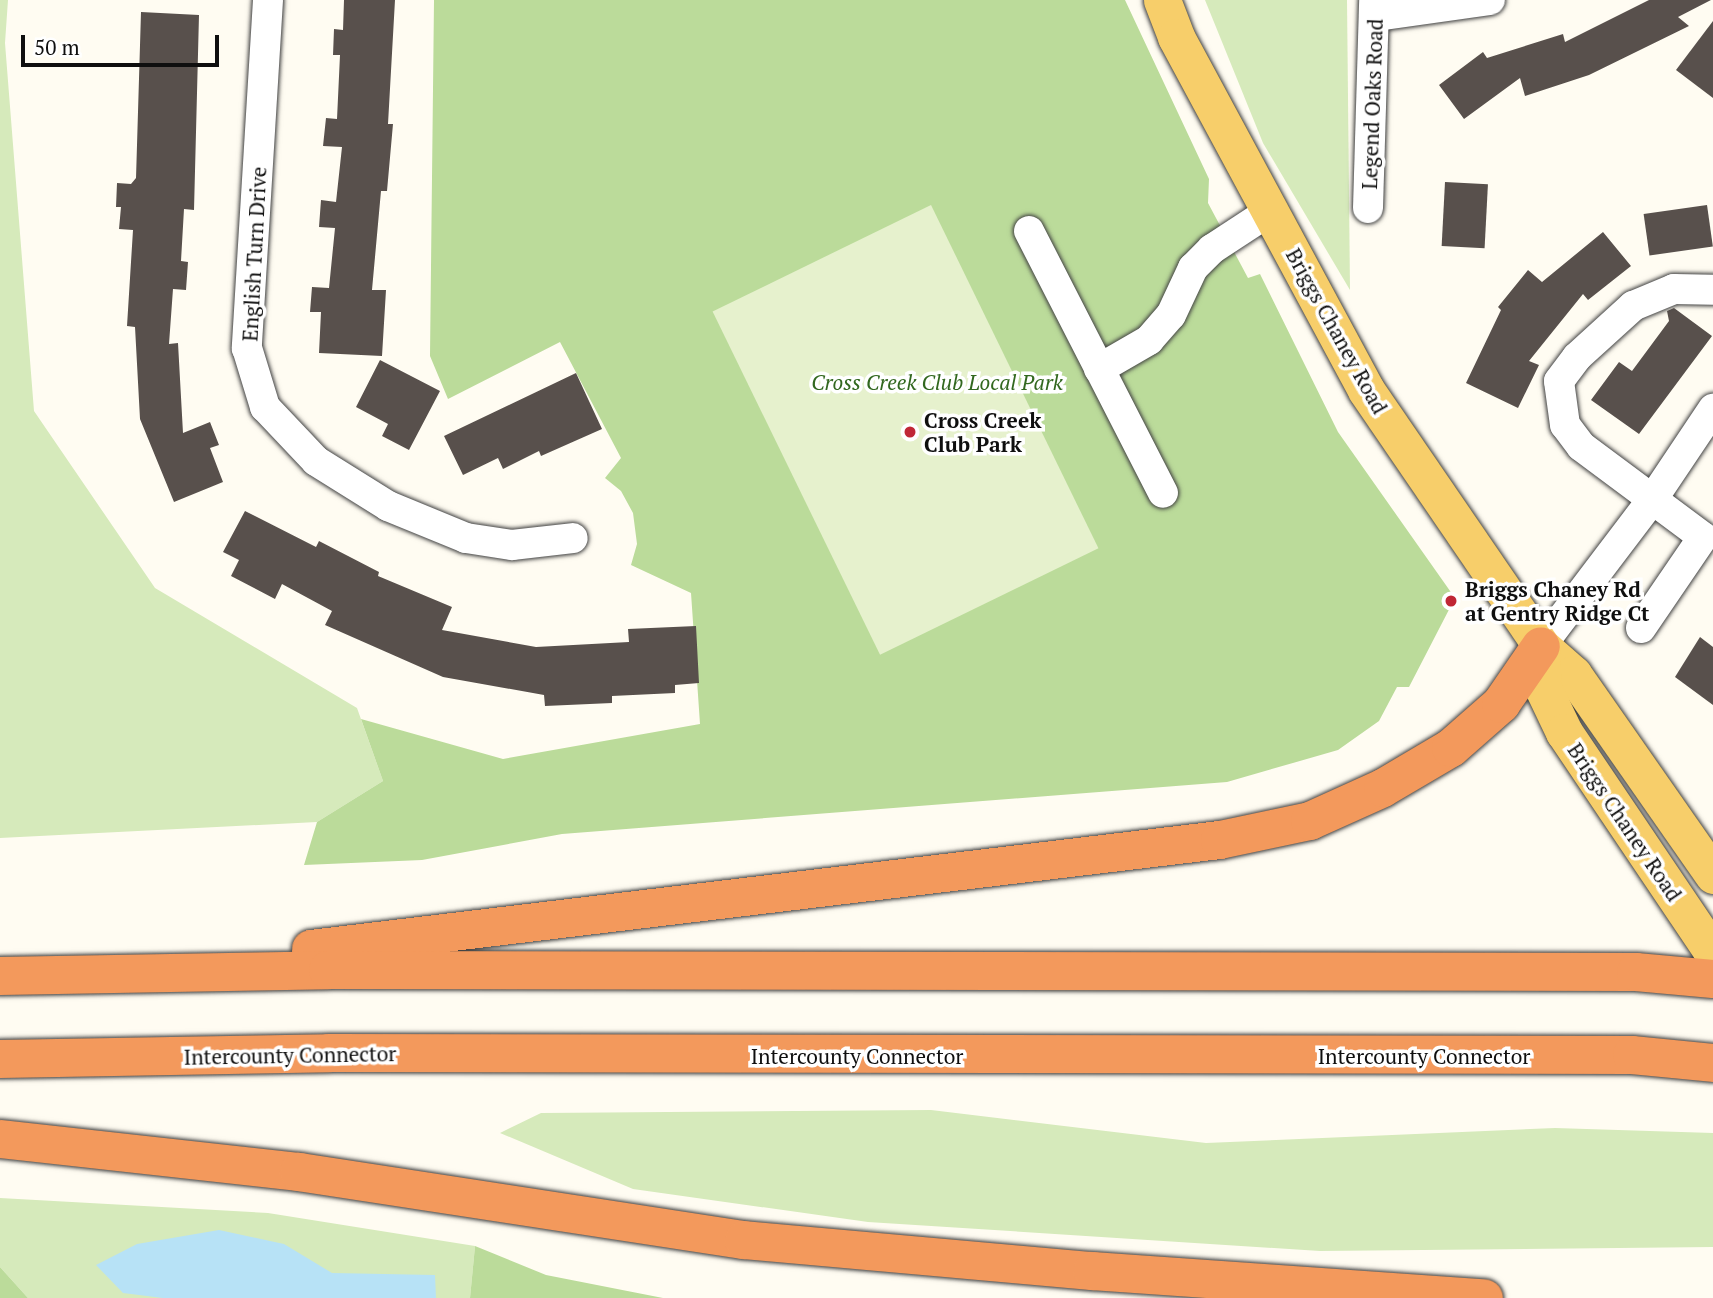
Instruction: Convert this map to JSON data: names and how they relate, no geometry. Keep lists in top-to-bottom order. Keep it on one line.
{"streets":{"highway":["Intercounty Connector"],"main road":["Briggs Chaney Road"],"street":["Legend Oaks Road","English Turn Drive"]},"parks":["Cross Creek Club Local Park"],"places":["Cross Creek Club Park","Briggs Chaney Rd at Gentry Ridge Ct"],"scale_bar":"50 m"}
